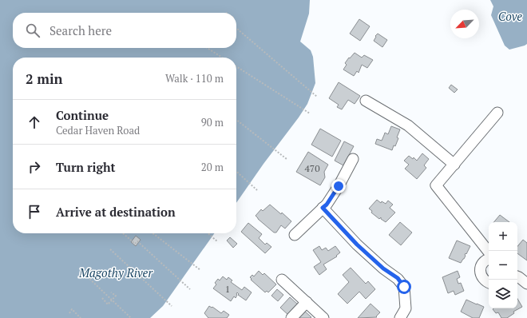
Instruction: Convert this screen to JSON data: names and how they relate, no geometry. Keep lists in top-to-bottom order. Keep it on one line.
{"water":["Cove","Magothy River"],"house_numbers":["470","1"],"north":"bottom left","page":{"search":"Search here","heading":["2 min","Walk · 110 m"],"list":[["Continue","Cedar Haven Road","90 m"],["Turn right","20 m"],"Arrive at destination"],"map_buttons":["+","−"]}}
